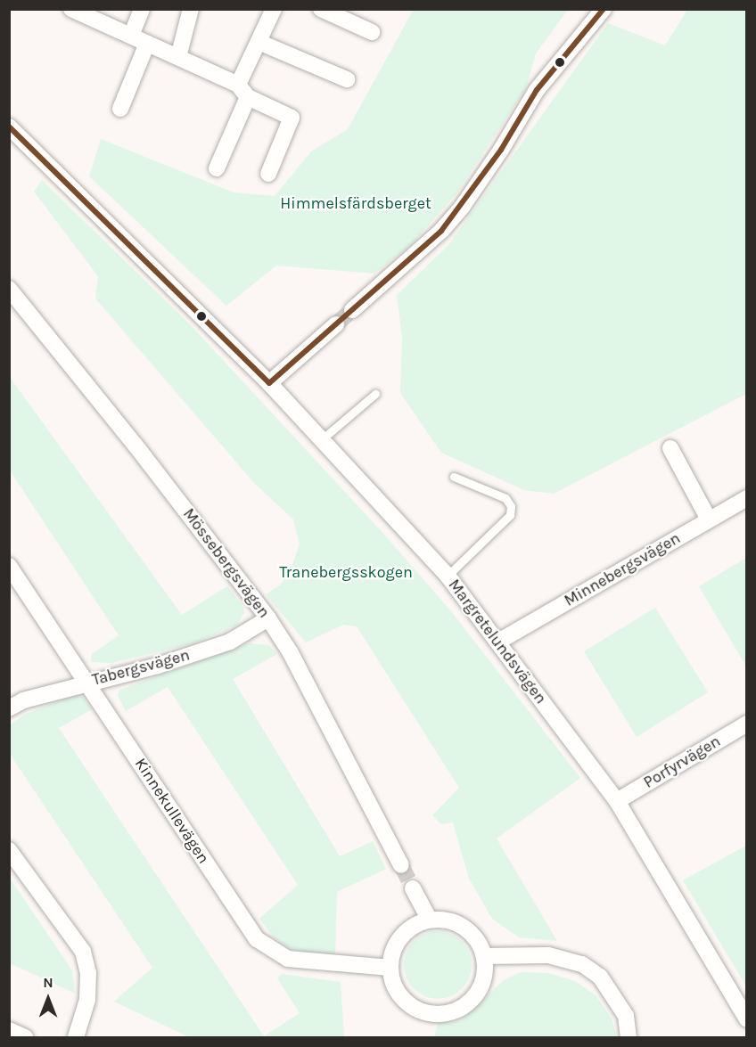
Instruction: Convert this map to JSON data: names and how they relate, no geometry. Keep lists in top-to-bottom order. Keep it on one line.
{"streets":{"street":["Mössebergsvägen","Minnebergsvägen","Margretelundsvägen","Tabergsvägen","Porfyrvägen","Kinnekullevägen"]},"crossings":[["Mössebergsvägen","Tabergsvägen"],["Minnebergsvägen","Margretelundsvägen"],["Margretelundsvägen","Porfyrvägen"],["Tabergsvägen","Kinnekullevägen"]],"parks":["Himmelsfärdsberget","Tranebergsskogen"],"north":"top"}
